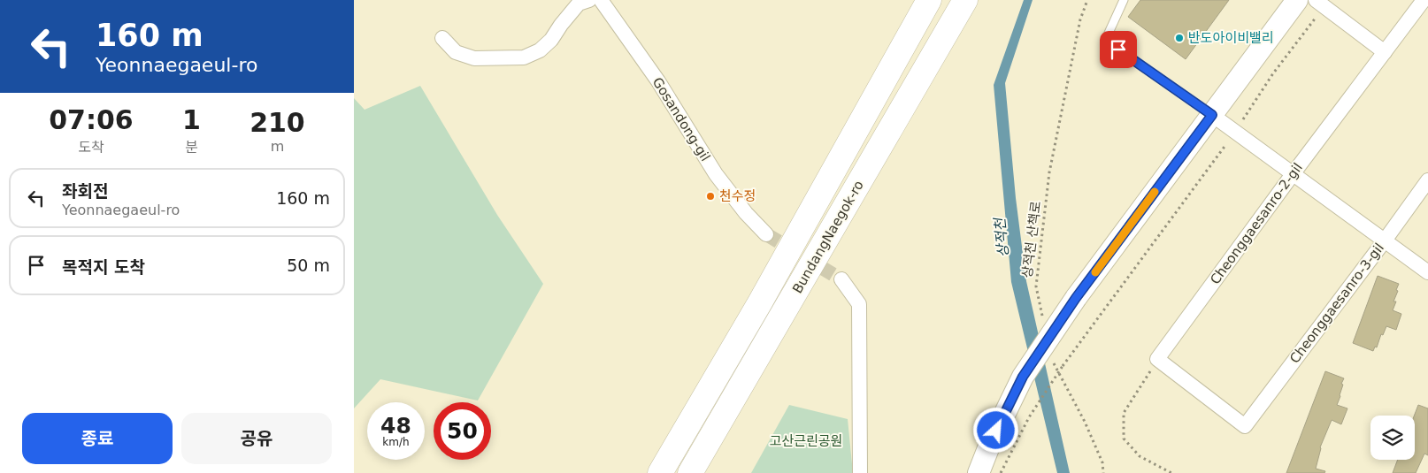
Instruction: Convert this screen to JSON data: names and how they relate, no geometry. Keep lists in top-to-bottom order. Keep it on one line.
{"streets":{"highway":["BundangNaegok-ro"],"street":["Gosandong-gil","Cheonggaesanro-2-gil","Cheonggaesanro-3-gil"],"path":["상적천 산책로"]},"crossings":[["Cheonggaesanro-2-gil","Cheonggaesanro-3-gil"]],"water":["상적천"],"parks":["고산근린공원"],"places":["반도아이비밸리","천수정"],"page":{"turn":["160 m","Yeonnaegaeul-ro"],"eta":["07:06","도착","1","분","210","m"],"list":[{"name":"좌회전","note":"Yeonnaegaeul-ro","value":"160 m"},{"name":"목적지 도착","value":"50 m"}],"speed":"48 km/h","limit":"50","buttons":["종료","공유"]}}
